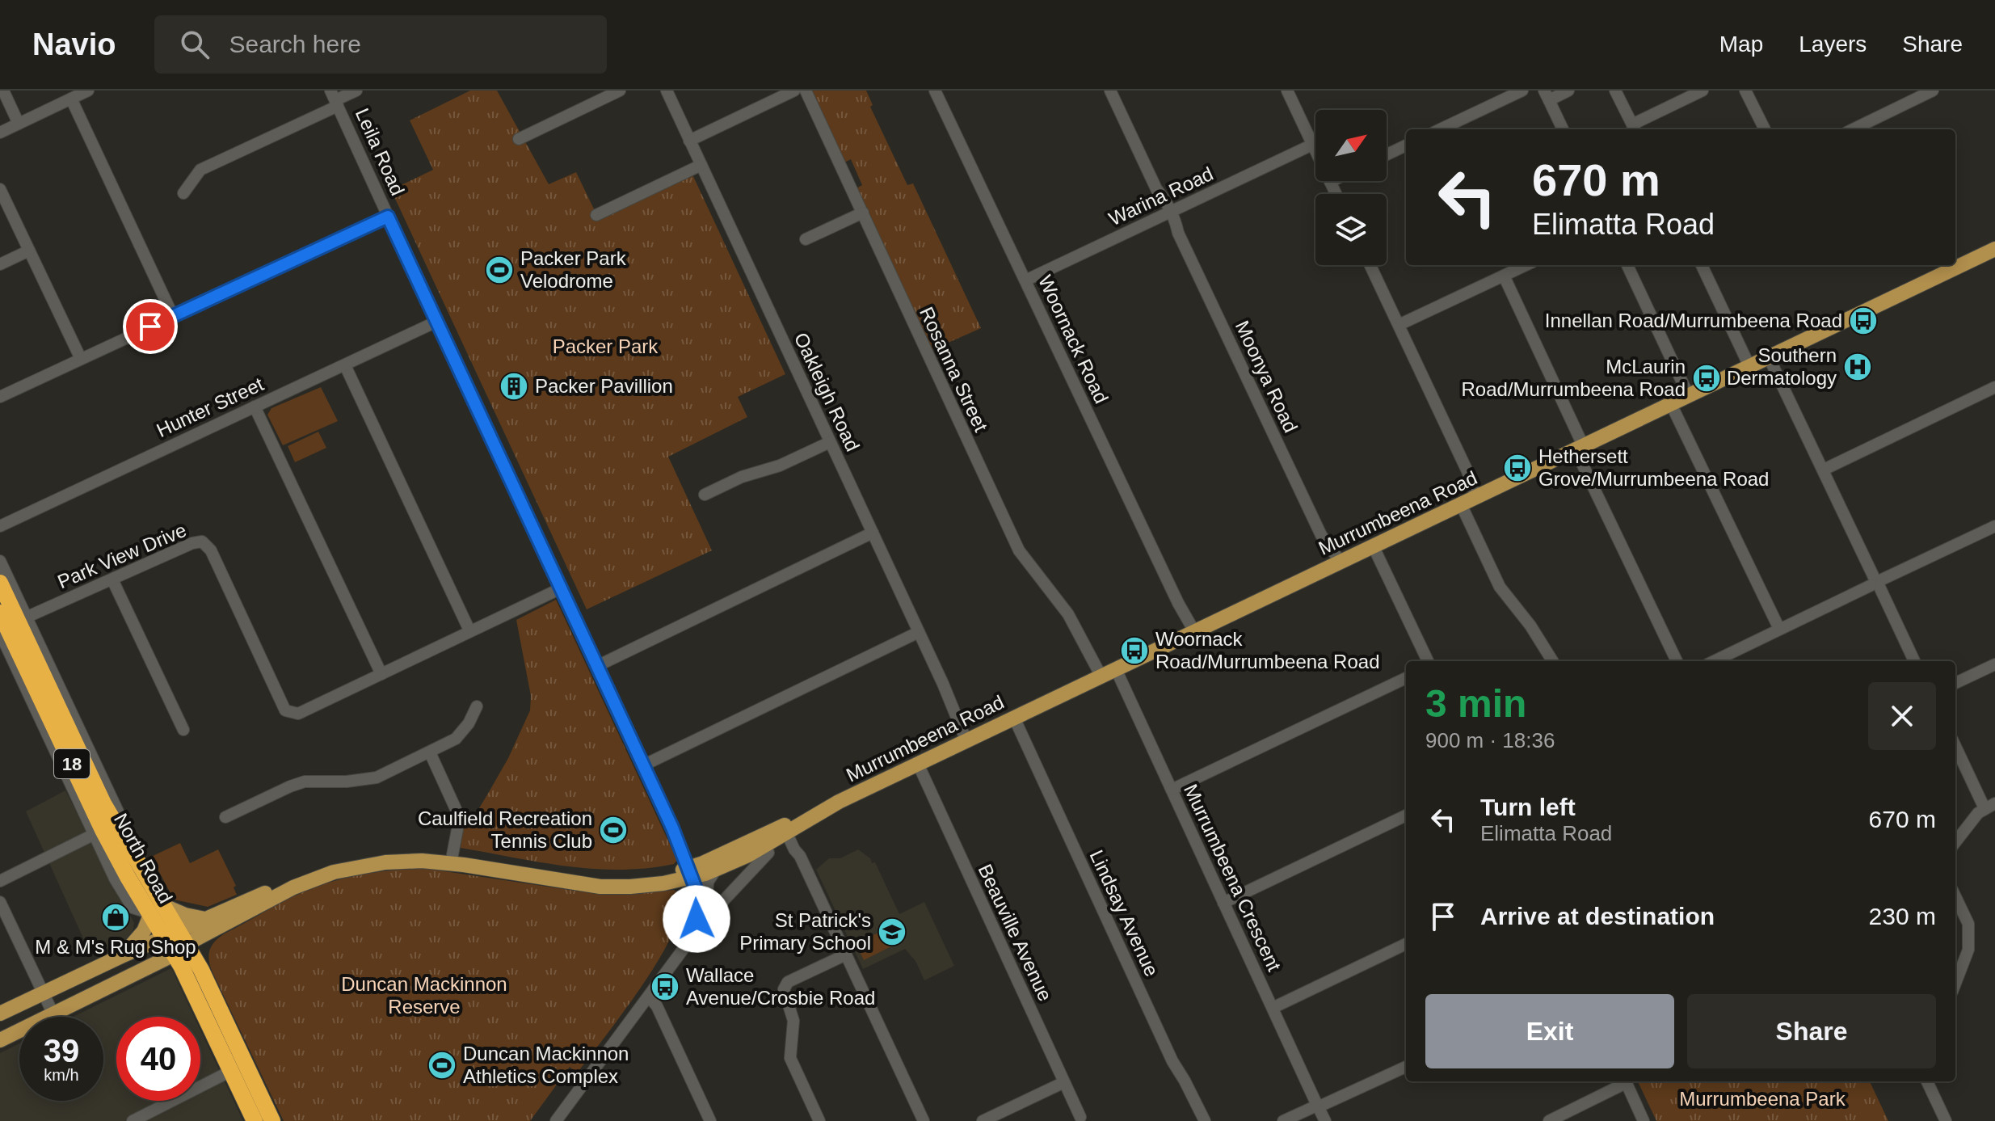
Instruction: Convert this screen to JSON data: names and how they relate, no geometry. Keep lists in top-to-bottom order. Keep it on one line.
{"streets":{"highway":["18","North Road"],"main road":["Murrumbeena Road"],"street":["Leila Road","Warina Road","Woornack Road","Rosanna Street","Moonya Road","Oakleigh Road","Hunter Street","Park View Drive","Murrumbeena Crescent","Lindsay Avenue","Beauville Avenue"]},"crossings":[["Leila Road","Hunter Street"],["Leila Road","Murrumbeena Road"],["Warina Road","Woornack Road"],["Warina Road","Moonya Road"],["Woornack Road","Murrumbeena Road"],["Rosanna Street","Murrumbeena Road"],["Moonya Road","Murrumbeena Road"],["Oakleigh Road","Murrumbeena Road"],["Murrumbeena Road","North Road"],["Murrumbeena Road","Murrumbeena Crescent"],["Murrumbeena Road","Lindsay Avenue"],["Murrumbeena Road","Beauville Avenue"],["Park View Drive","North Road"]],"parks":["Packer Park","Duncan Mackinnon Reserve","Murrumbeena Park"],"places":{"sports":["Packer Park Velodrome","Caulfield Recreation Tennis Club","Duncan Mackinnon Athletics Complex"],"bus stop":["Innellan Road/Murrumbeena Road","McLaurin Road/Murrumbeena Road","Hethersett Grove/Murrumbeena Road","Woornack Road/Murrumbeena Road","Wallace Avenue/Crosbie Road"],"hospital":["Southern Dermatology"],"building":["Packer Pavillion"],"shop":["M & M's Rug Shop"],"school or university":["St Patrick's Primary School"]},"north":"top right","page":{"header":"Navio","search":"Search here","nav":["Map","Layers","Share"],"turn":["670 m","Elimatta Road"],"heading":["3 min","900 m · 18:36"],"list":[{"name":"Turn left","note":"Elimatta Road","value":"670 m"},{"name":"Arrive at destination","value":"230 m"}],"buttons":["Exit","Share"],"speed":"39 km/h","limit":"40"}}
